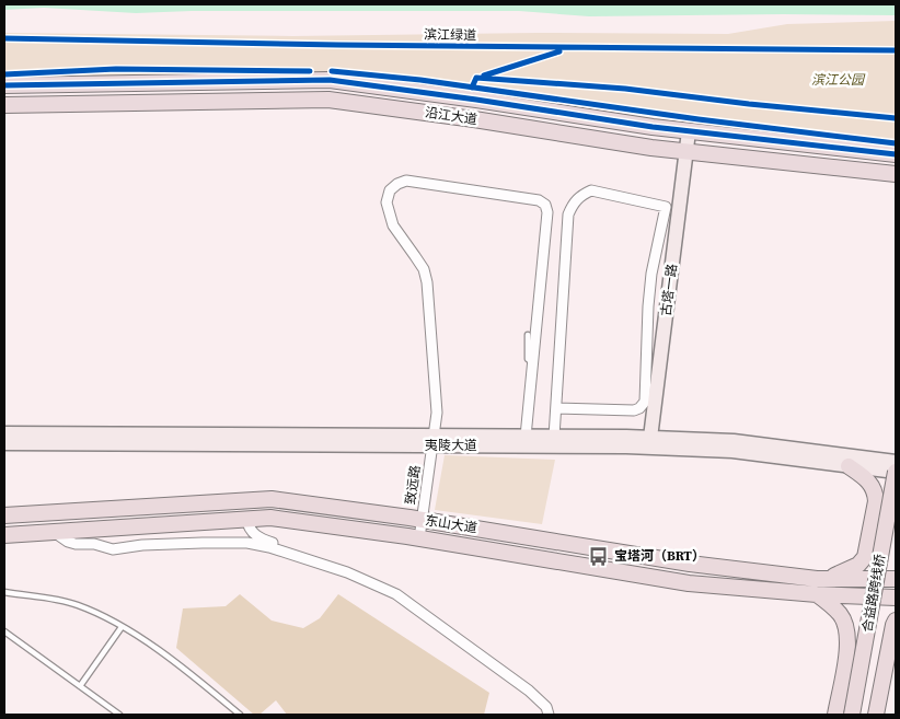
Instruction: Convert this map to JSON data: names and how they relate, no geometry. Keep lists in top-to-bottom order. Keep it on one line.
{"streets":{"main road":["沿江大道","古塔一路","夷陵大道","东山大道","合益路跨线桥"],"street":["致远路"],"cycle path":["滨江绿道"]},"crossings":[["沿江大道","古塔一路"],["古塔一路","夷陵大道"],["夷陵大道","致远路"],["夷陵大道","合益路跨线桥"],["致远路","东山大道"]],"parks":["滨江公园"],"places":{"bus stop":["宝塔河（BRT）"]}}
